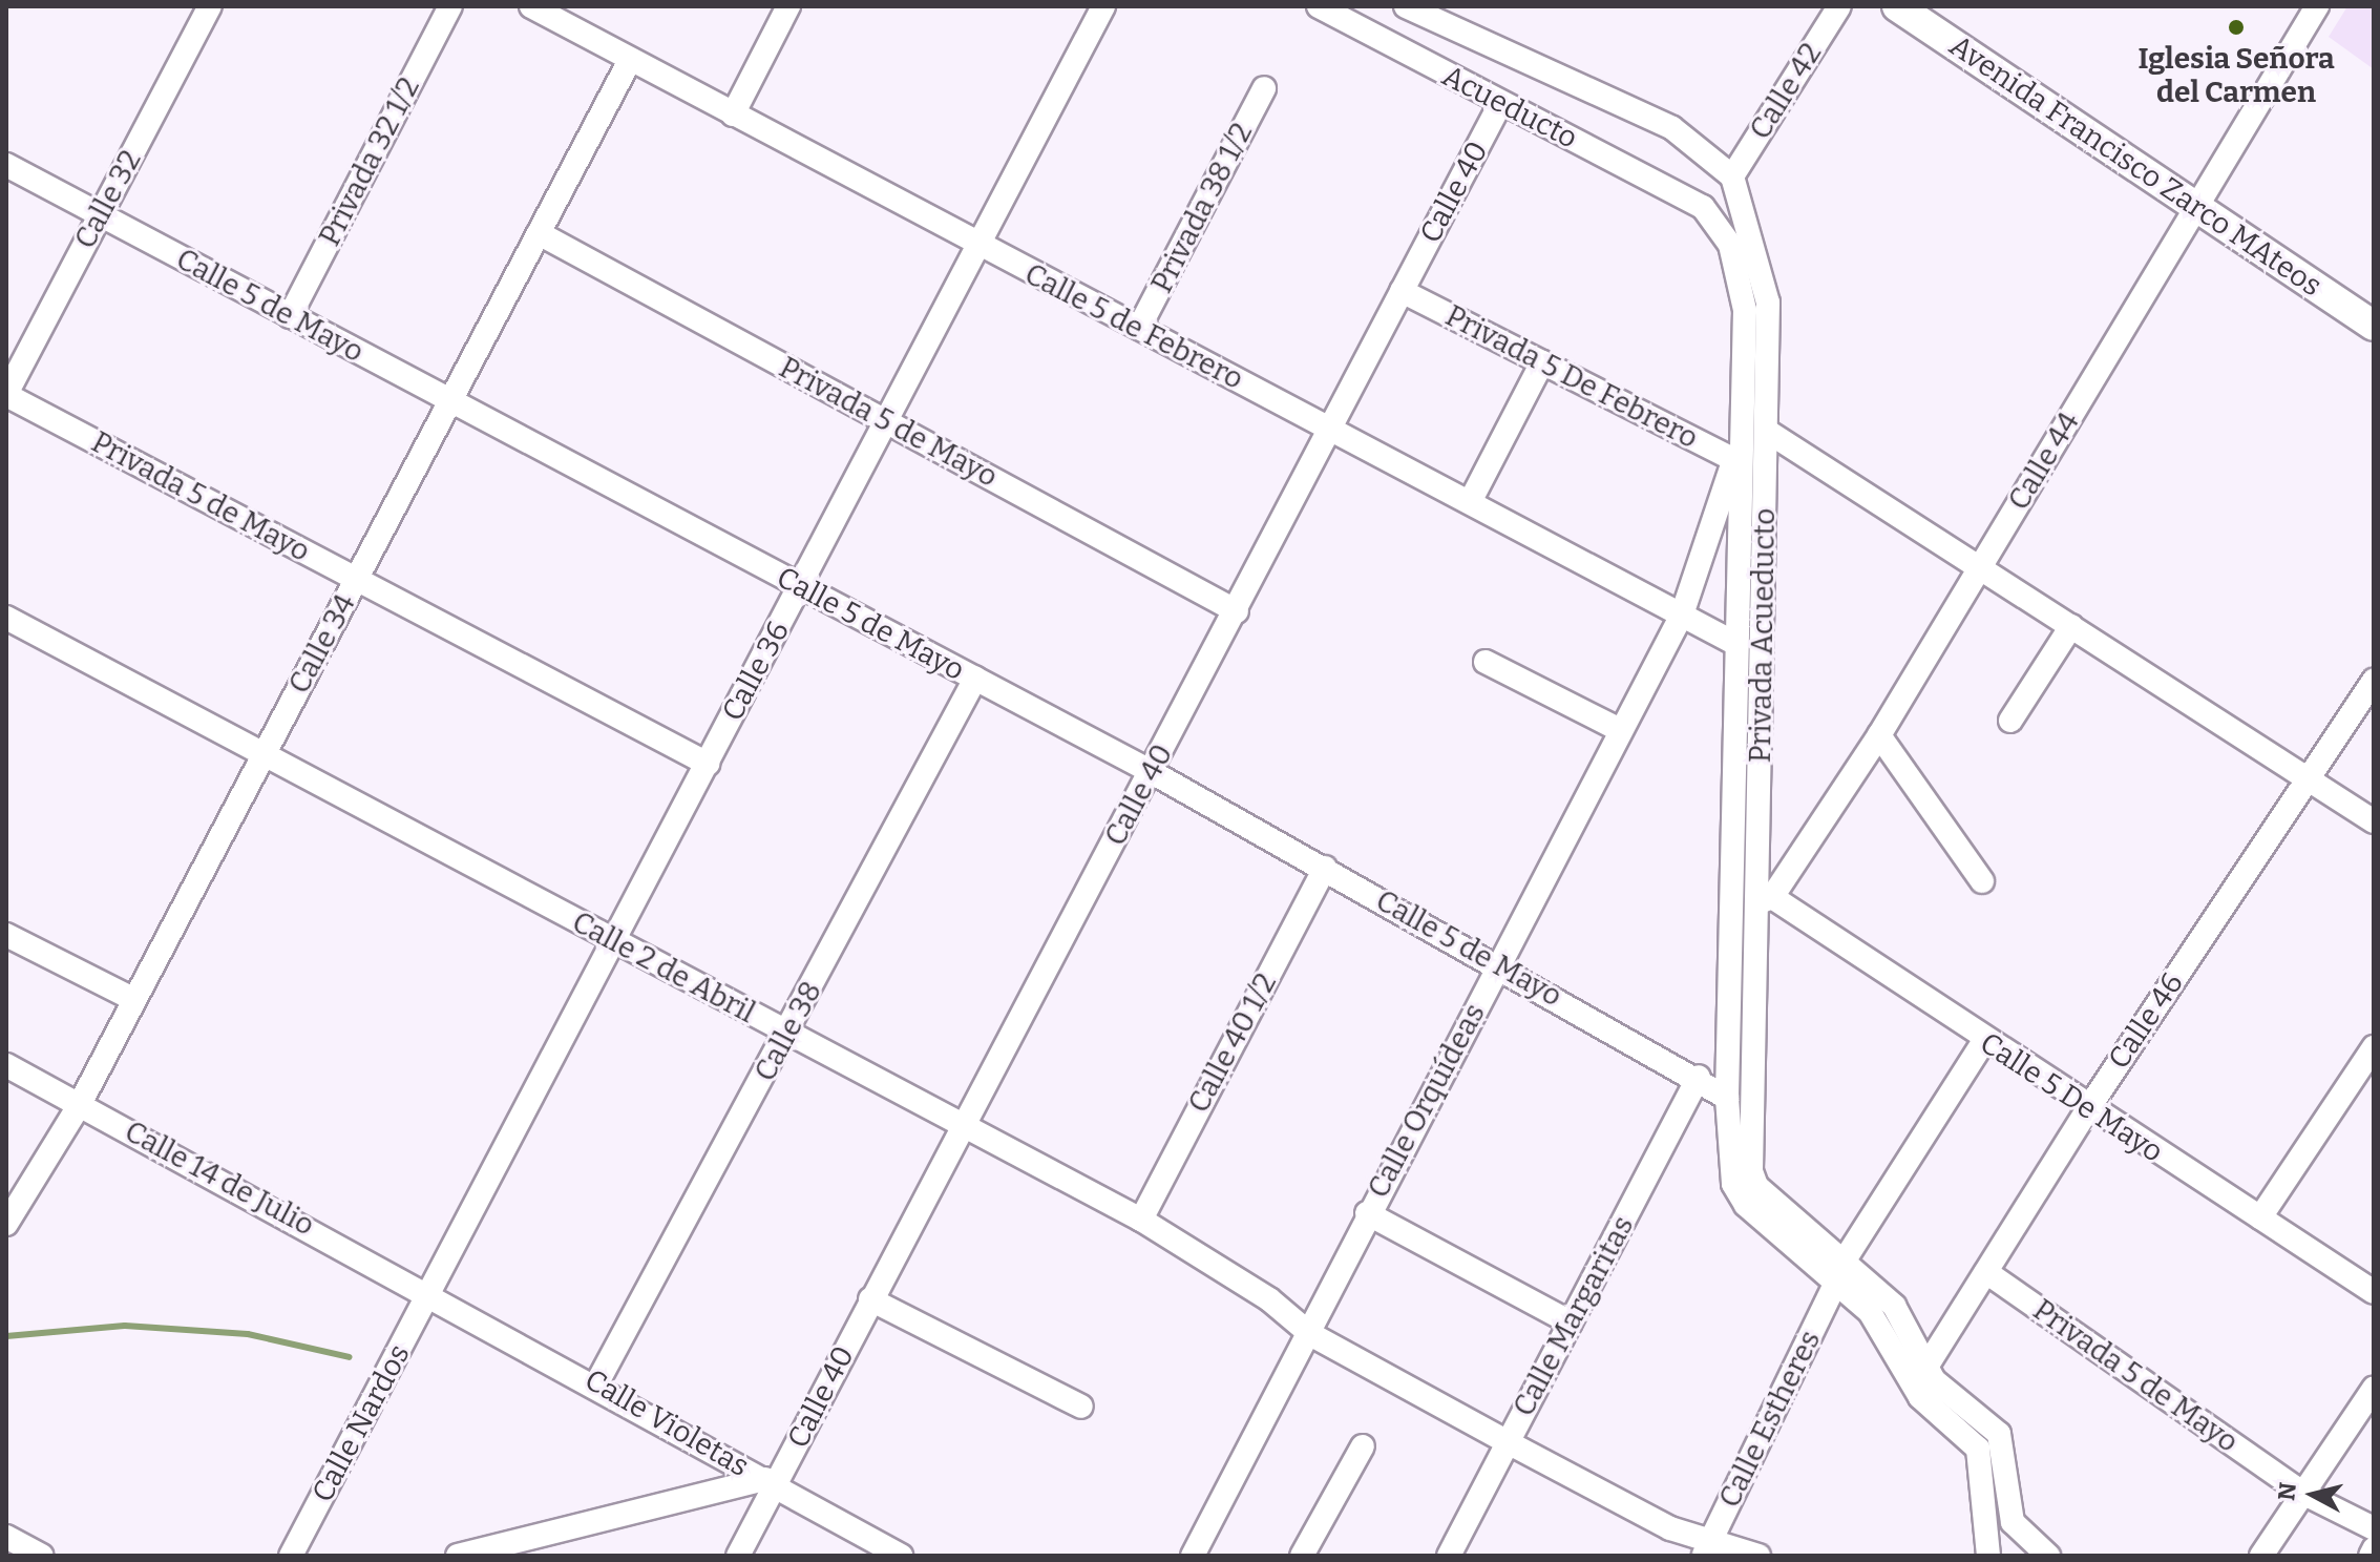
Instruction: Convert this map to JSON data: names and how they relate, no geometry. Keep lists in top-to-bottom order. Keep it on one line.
{"streets":{"main road":["Avenida Francisco Zarco MAteos"],"street":["Calle 42","Acueducto","Privada 32 1/2","Calle 40","Calle 32","Privada 38 1/2","Calle 5 de Mayo","Calle 5 de Febrero","Privada 5 De Febrero","Privada 5 de Mayo","Calle 44","Privada Acueducto","Calle 34","Calle 36","Calle 2 de Abril","Calle 46","Calle 38","Calle 40 1/2","Calle 5 De Mayo","Calle Orquídeas","Calle 14 de Julio","Calle Margaritas","Calle Estheres","Calle Nardos","Calle Violetas"]},"crossings":[["Calle 42","Acueducto"],["Calle 42","Privada Acueducto"],["Acueducto","Calle 40"],["Acueducto","Privada Acueducto"],["Privada 32 1/2","Calle 5 de Mayo"],["Avenida Francisco Zarco MAteos","Calle 44"],["Calle 40","Calle 5 de Mayo"],["Calle 40","Calle 5 de Febrero"],["Calle 40","Privada 5 De Febrero"],["Calle 40","Privada 5 de Mayo"],["Calle 40","Calle 2 de Abril"],["Calle 40","Calle Violetas"],["Calle 32","Calle 5 de Mayo"],["Calle 32","Privada 5 de Mayo"],["Privada 38 1/2","Calle 5 de Febrero"],["Calle 5 de Mayo","Privada Acueducto"],["Calle 5 de Mayo","Calle 34"],["Calle 5 de Mayo","Calle 36"],["Calle 5 de Mayo","Calle 38"],["Calle 5 de Mayo","Calle 40 1/2"],["Calle 5 de Mayo","Calle Orquídeas"],["Calle 5 de Mayo","Calle Margaritas"],["Calle 5 de Febrero","Privada Acueducto"],["Calle 5 de Febrero","Calle 34"],["Calle 5 de Febrero","Calle 36"],["Calle 5 de Febrero","Calle Orquídeas"],["Privada 5 De Febrero","Privada Acueducto"],["Privada 5 De Febrero","Calle Orquídeas"],["Privada 5 de Mayo","Calle 34"],["Privada 5 de Mayo","Calle 36"],["Privada 5 de Mayo","Calle 46"],["Calle 44","Privada Acueducto"],["Calle 44","Calle 5 De Mayo"],["Privada Acueducto","Calle 5 De Mayo"],["Privada Acueducto","Calle Orquídeas"],["Calle 34","Calle 2 de Abril"],["Calle 34","Calle 14 de Julio"],["Calle 36","Calle 2 de Abril"],["Calle 36","Calle 14 de Julio"],["Calle 36","Calle Nardos"],["Calle 36","Calle Violetas"],["Calle 2 de Abril","Calle 38"],["Calle 2 de Abril","Calle 40 1/2"],["Calle 2 de Abril","Calle Orquídeas"],["Calle 46","Calle 5 De Mayo"],["Calle 38","Calle Violetas"],["Calle 5 De Mayo","Calle Estheres"],["Calle 14 de Julio","Calle Nardos"],["Calle 14 de Julio","Calle Violetas"],["Calle Nardos","Calle Violetas"]],"places":["Iglesia Señora del Carmen"],"north":"left"}
